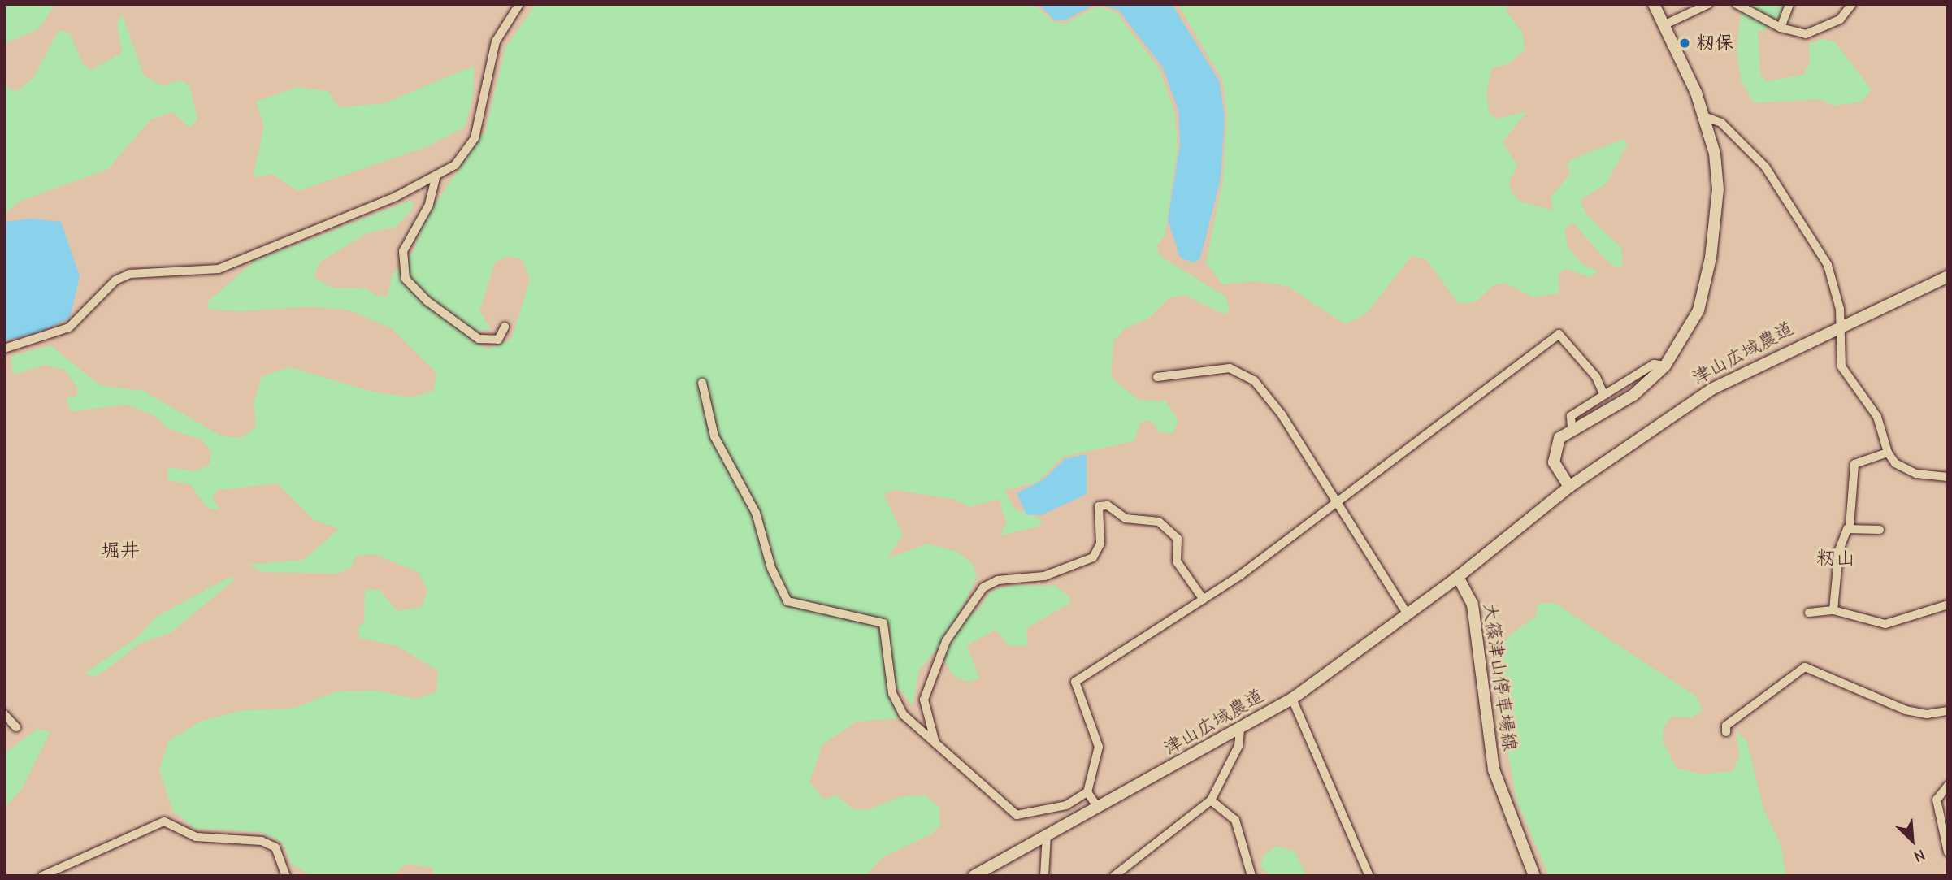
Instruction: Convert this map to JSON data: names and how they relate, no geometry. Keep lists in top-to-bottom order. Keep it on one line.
{"streets":{"main road":["津山広域農道","大篠津山停車場線"]},"crossings":[["津山広域農道","大篠津山停車場線"]],"districts":["堀井","籾山"],"places":["籾保"],"north":"bottom right"}
